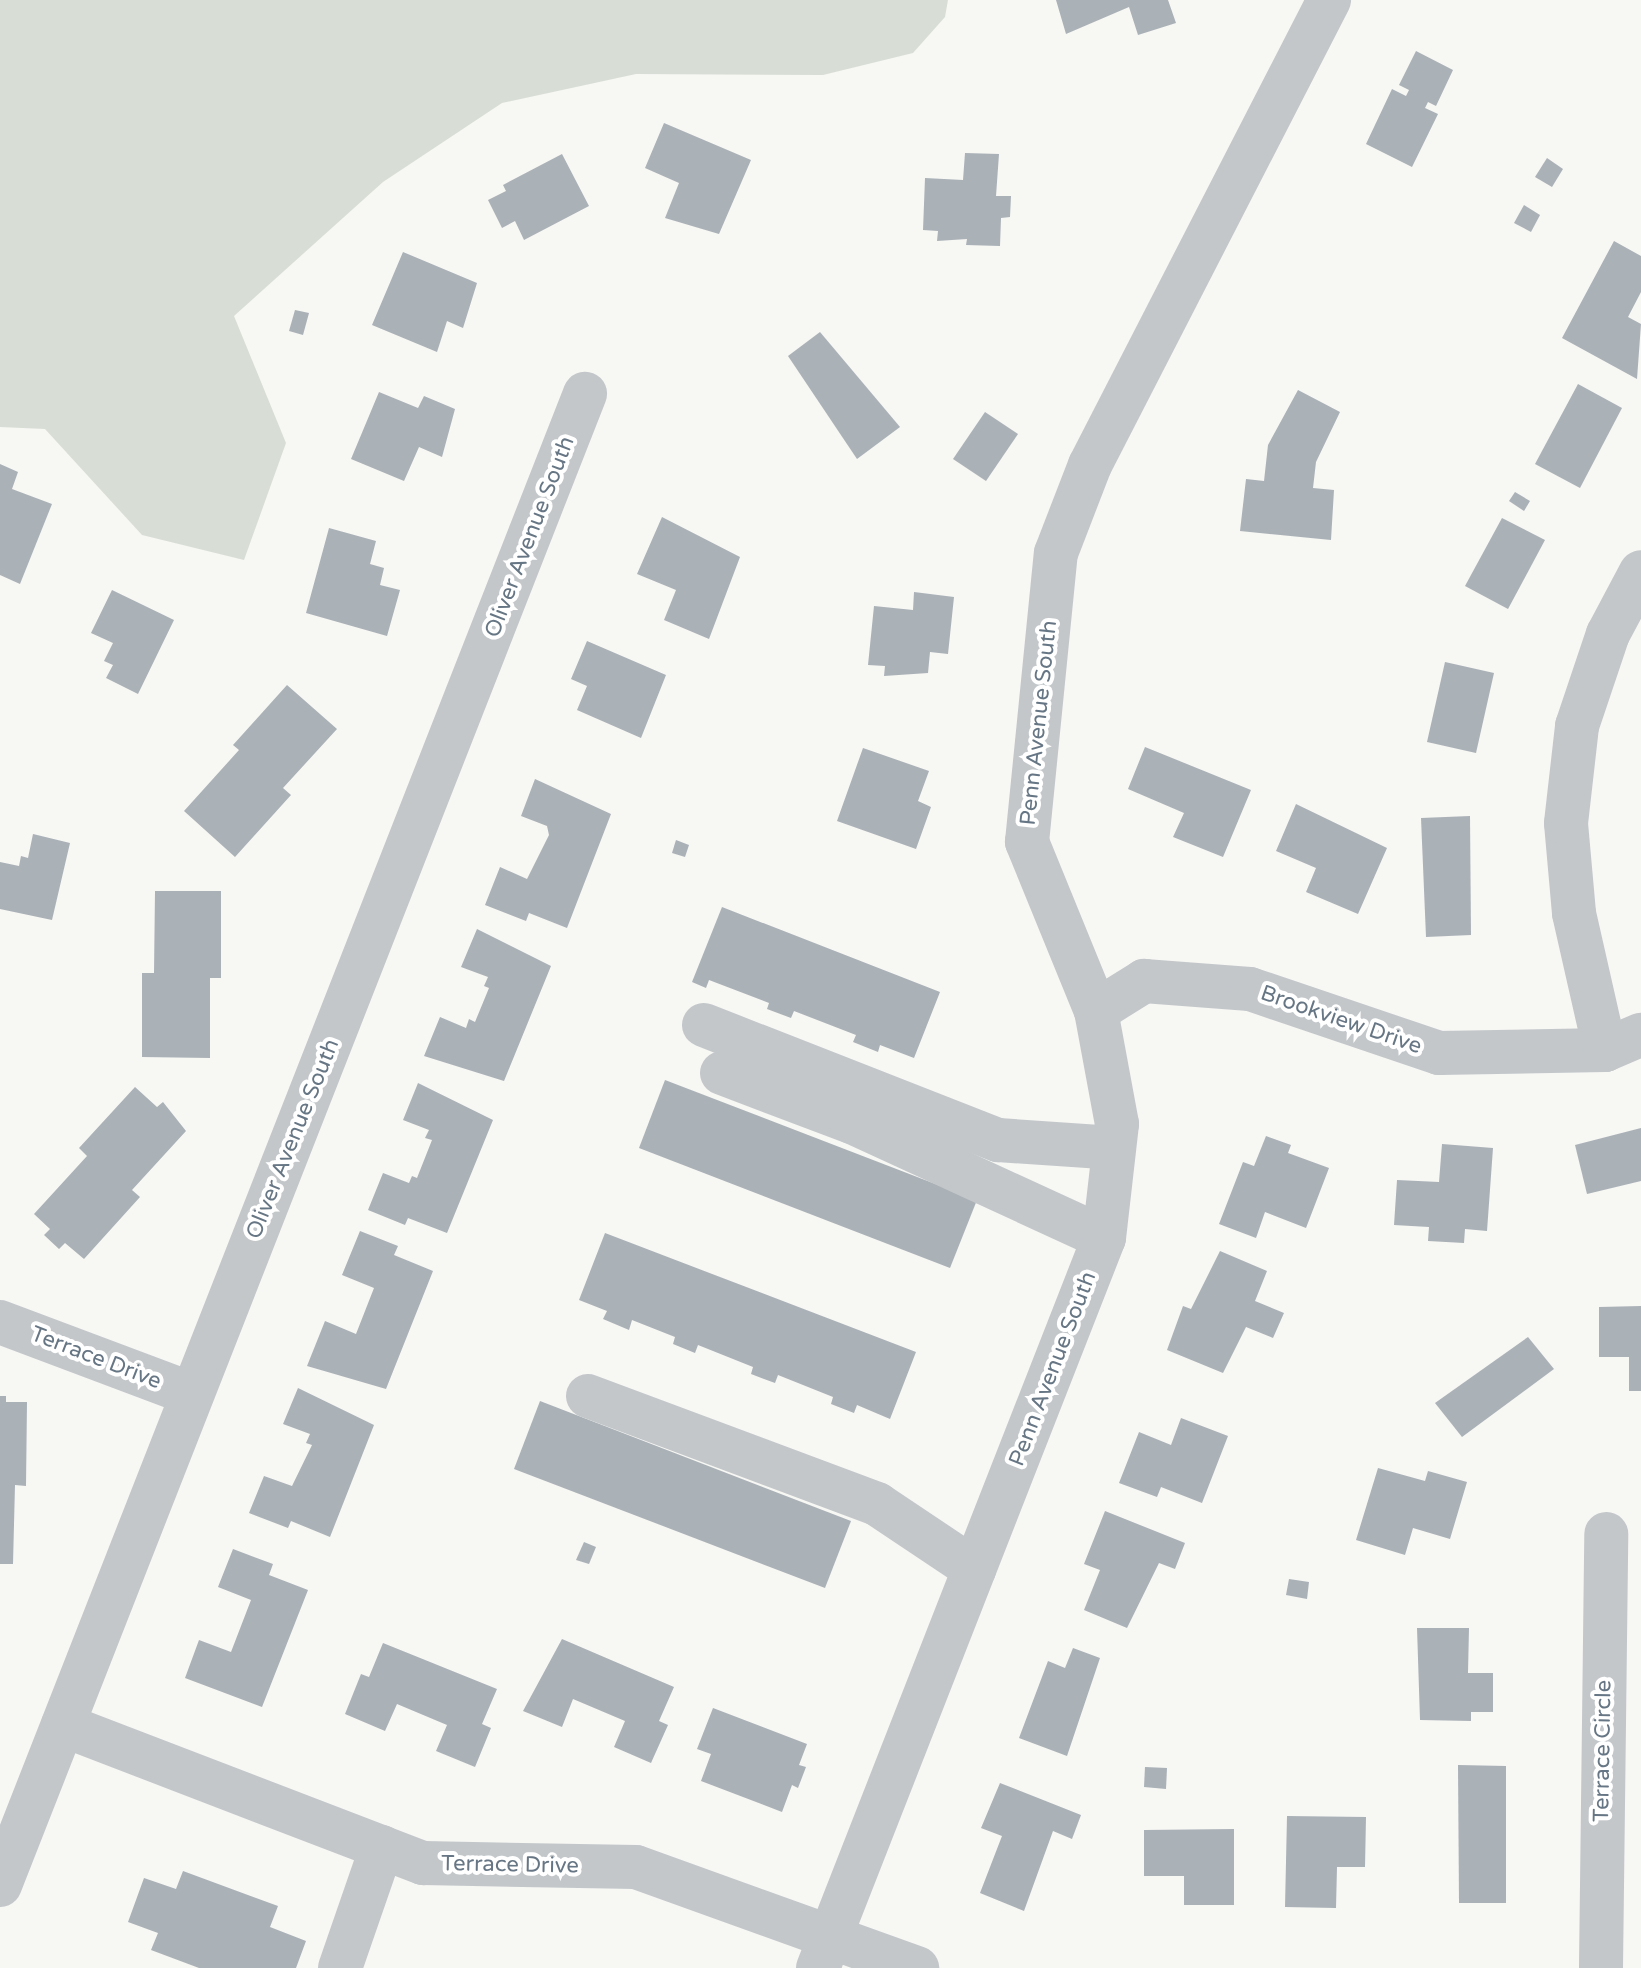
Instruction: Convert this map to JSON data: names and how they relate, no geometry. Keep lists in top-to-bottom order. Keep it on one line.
{"streets":{"street":["Oliver Avenue South","Penn Avenue South","Brookview Drive","Terrace Drive","Terrace Circle"]},"crossings":[["Oliver Avenue South","Terrace Drive"],["Penn Avenue South","Brookview Drive"],["Penn Avenue South","Terrace Drive"]]}
